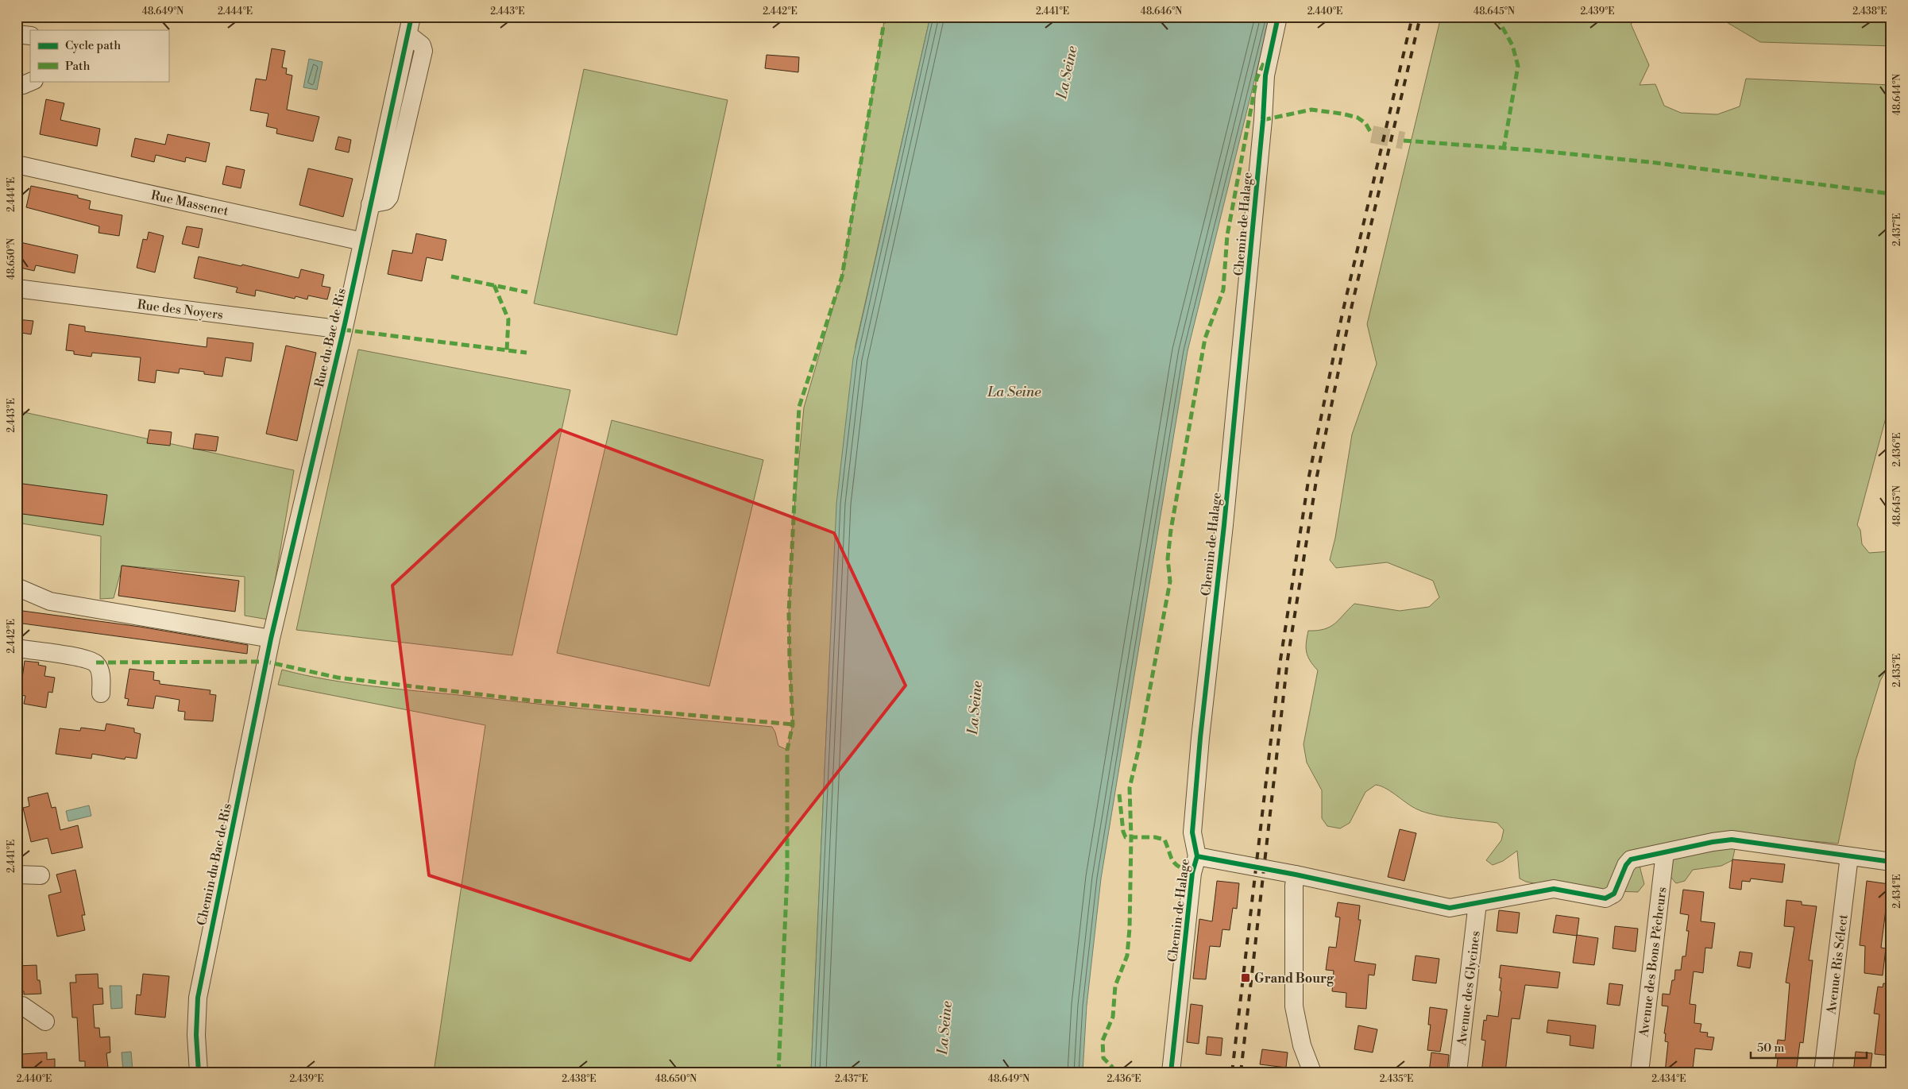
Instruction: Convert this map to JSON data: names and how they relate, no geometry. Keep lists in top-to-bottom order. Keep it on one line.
{"streets":{"street":["Rue Massenet","Chemin de Halage","Rue des Noyers","Rue du Bac de Ris","Chemin du Bac de Ris","Avenue des Bons Pêcheurs","Avenue Ris Sélect","Avenue des Glycines"]},"crossings":[["Rue Massenet","Rue du Bac de Ris"],["Rue des Noyers","Rue du Bac de Ris"],["Rue du Bac de Ris","Chemin du Bac de Ris"]],"water":["La Seine"],"places":{"transit":["Grand Bourg"]},"legend":["Cycle path","Path"],"scale_bar":"50 m","coordinates":["48.649°N","2.444°E","2.443°E","2.442°E","2.441°E","48.646°N","2.440°E","48.645°N","2.439°E","2.438°E","48.644°N","2.437°E","48.650°N","2.436°E","2.435°E","2.434°E"]}
